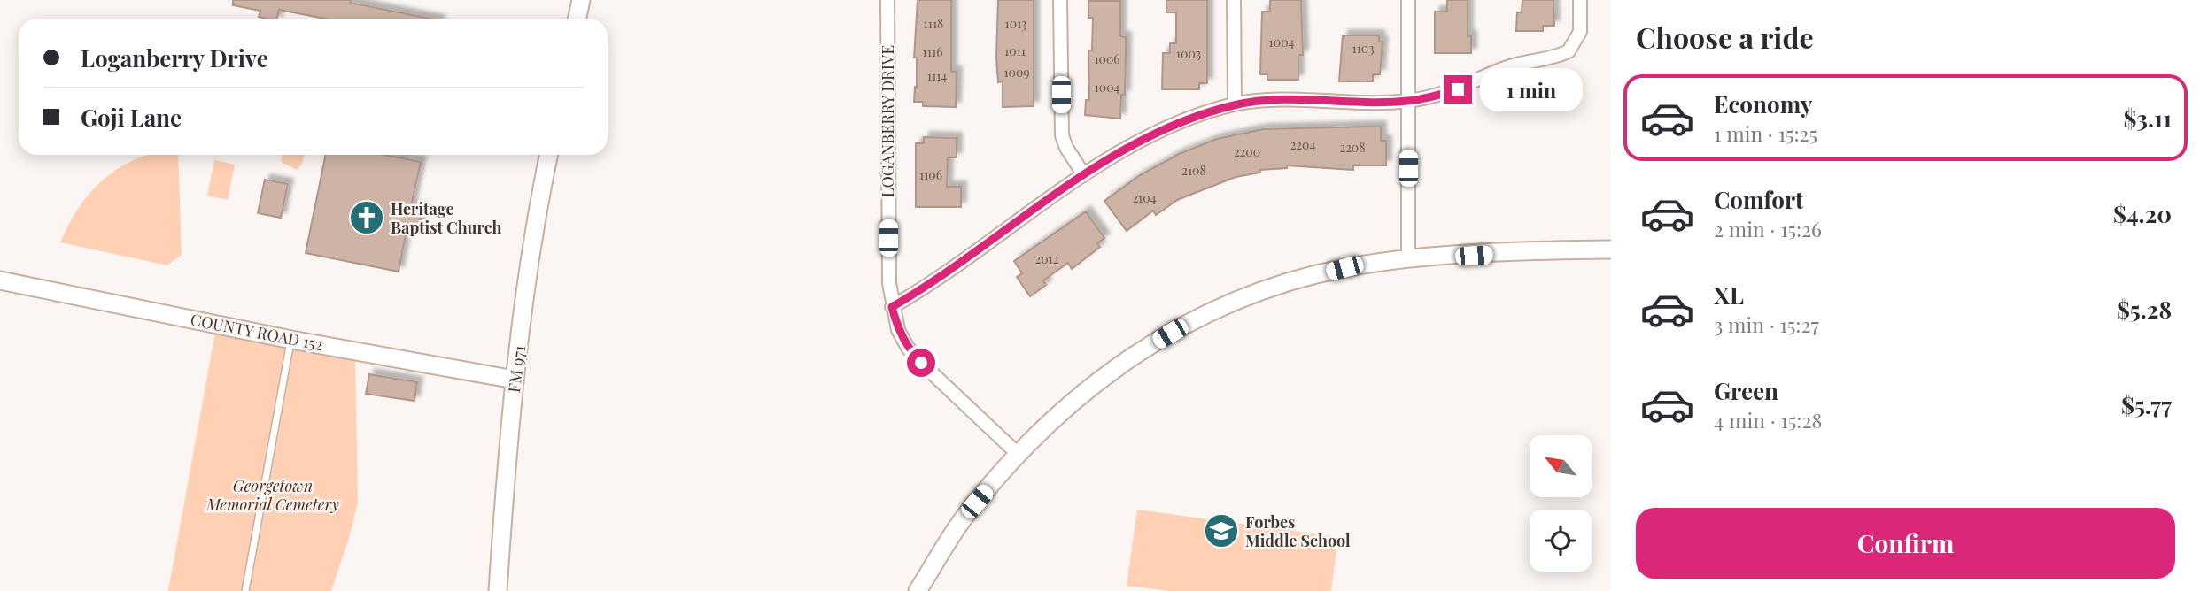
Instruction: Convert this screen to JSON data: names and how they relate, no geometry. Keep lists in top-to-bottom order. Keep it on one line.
{"streets":{"main road":["COUNTY ROAD 152","FM 971"],"street":["LOGANBERRY DRIVE"]},"crossings":[["COUNTY ROAD 152","FM 971"]],"parks":["Georgetown Memorial Cemetery"],"places":{"church":["Heritage Baptist Church"],"school or university":["Forbes Middle School"]},"house_numbers":["1118","1013","1004","1103","1011","1116","1003","1006","1009","1114","1004","2204","2208","2200","2108","1106","2104","2012"],"north":"top left","page":{"heading":"Choose a ride","banner":["Loganberry Drive","Goji Lane"],"bubble":"1 min","list":[{"name":"Economy","note":"1 min · 15:25","value":"$3.11"},{"name":"Comfort","note":"2 min · 15:26","value":"$4.20"},{"name":"XL","note":"3 min · 15:27","value":"$5.28"},{"name":"Green","note":"4 min · 15:28","value":"$5.77"}],"buttons":"Confirm"}}
